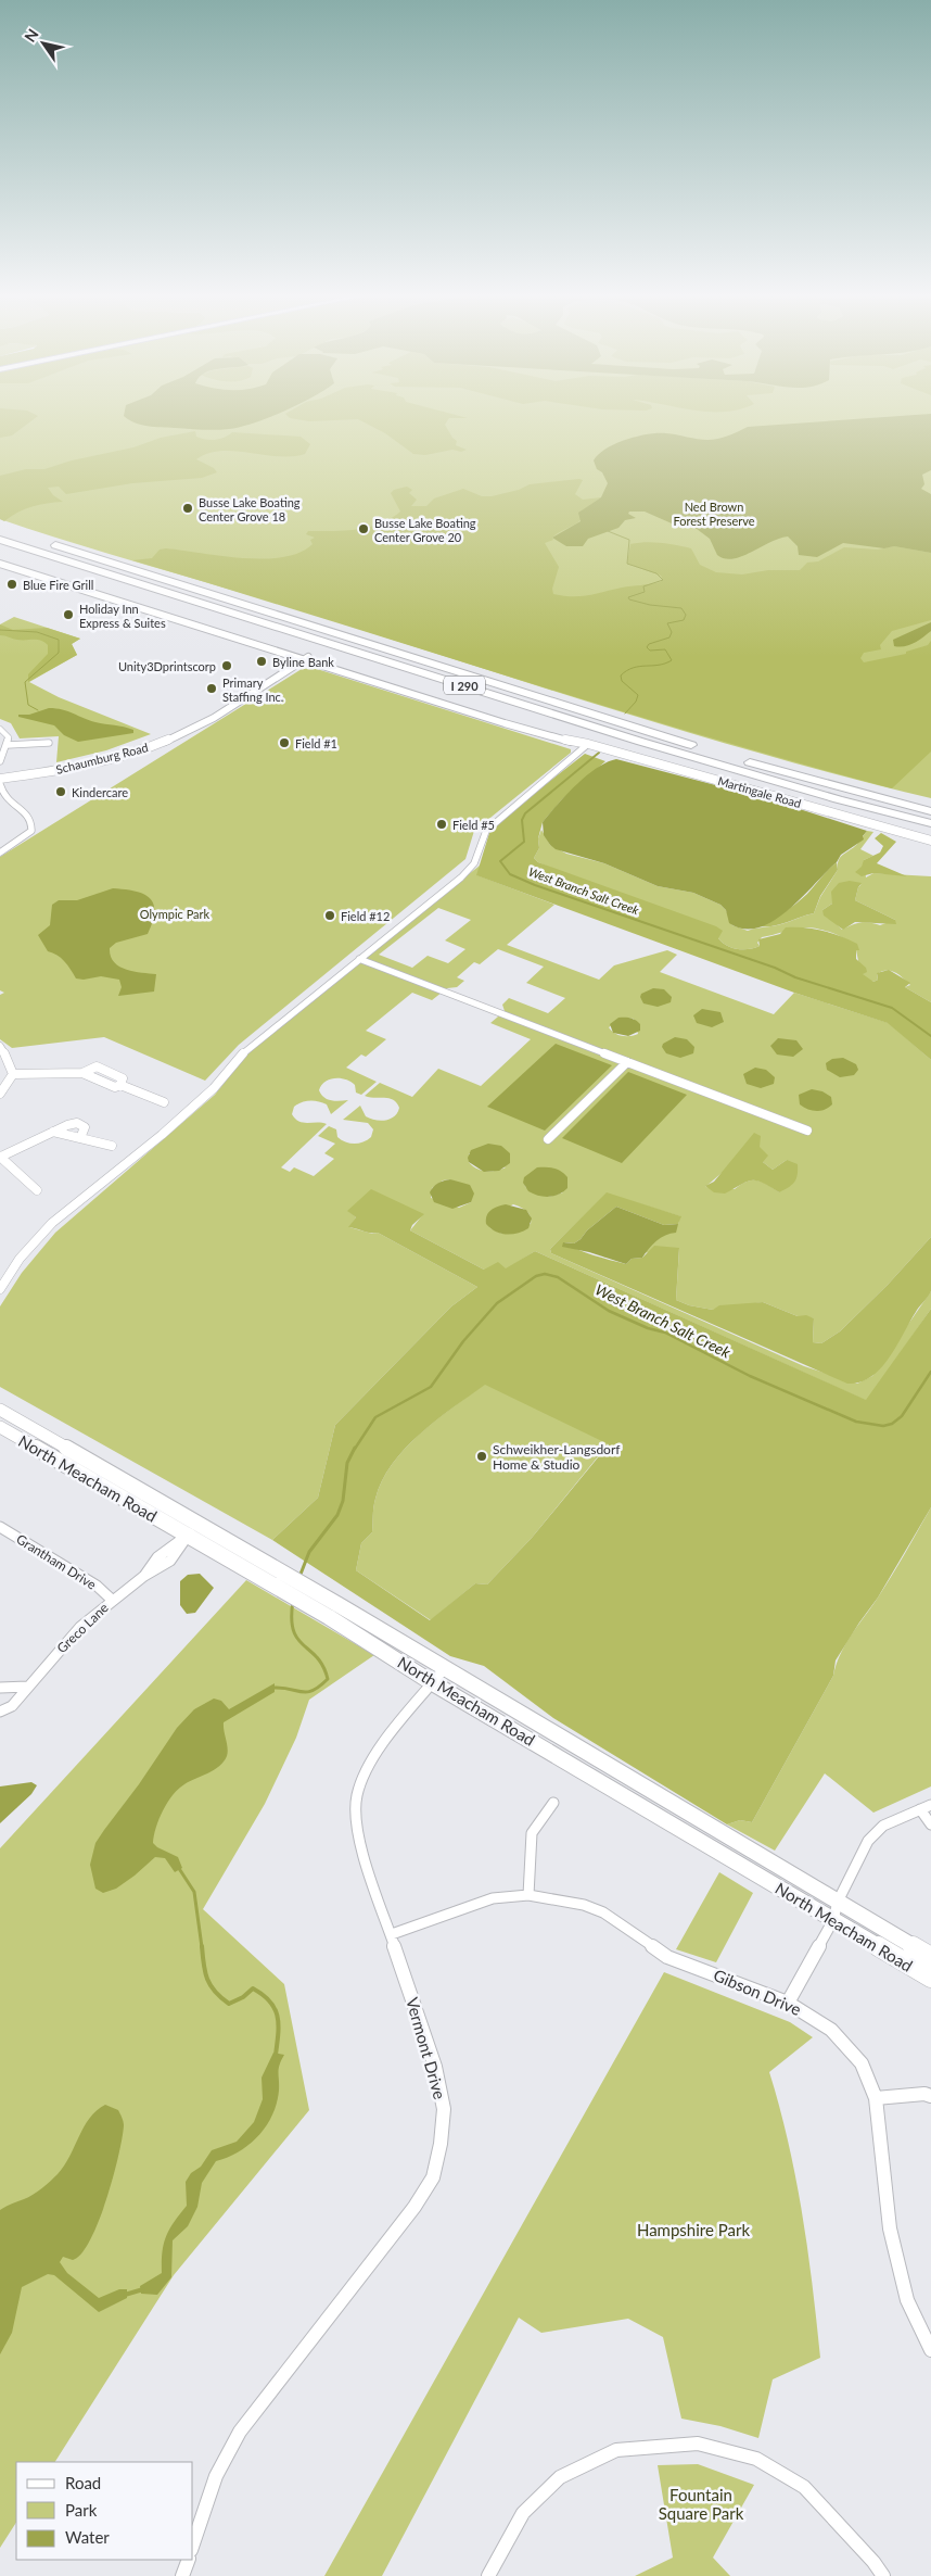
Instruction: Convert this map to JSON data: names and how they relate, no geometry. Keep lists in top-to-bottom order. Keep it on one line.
{"streets":{"highway":["I 290"],"main road":["North Meacham Road"],"street":["Schaumburg Road","Martingale Road","Grantham Drive","Greco Lane","Gibson Drive","Vermont Drive"]},"crossings":[["Schaumburg Road","Martingale Road"],["North Meacham Road","Greco Lane"],["North Meacham Road","Vermont Drive"],["Grantham Drive","Greco Lane"],["Gibson Drive","Vermont Drive"]],"water":["West Branch Salt Creek"],"parks":["Ned Brown Forest Preserve","Olympic Park","Hampshire Park","Fountain Square Park"],"places":["Busse Lake Boating Center Grove 18","Busse Lake Boating Center Grove 20","Blue Fire Grill","Holiday Inn Express & Suites","Byline Bank","Unity3Dprintscorp","Primary Staffing Inc.","Field #1","Kindercare","Field #5","Field #12","Schweikher-Langsdorf Home & Studio"],"legend":["Road","Park","Water"],"north":"top left"}
